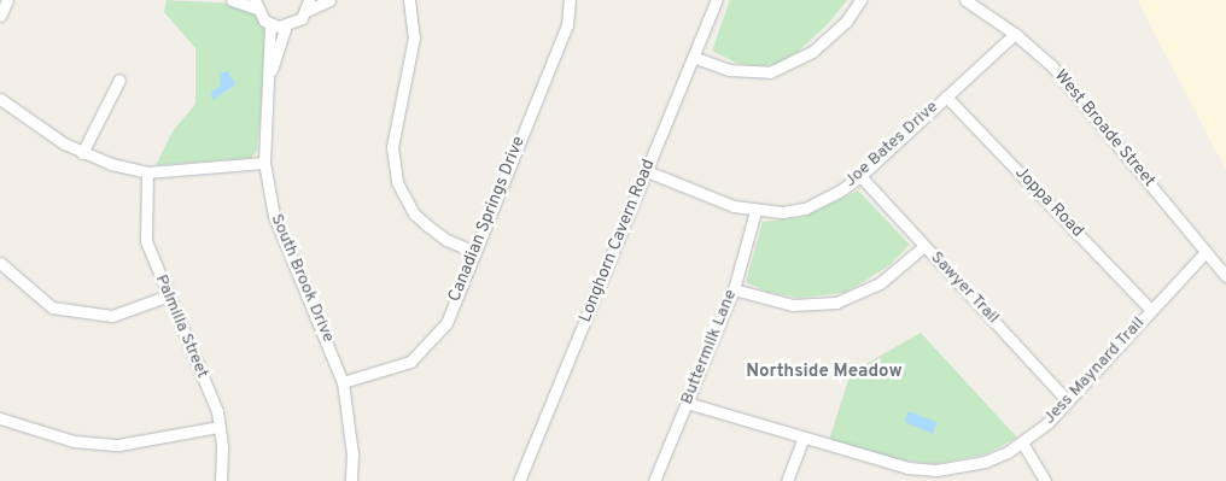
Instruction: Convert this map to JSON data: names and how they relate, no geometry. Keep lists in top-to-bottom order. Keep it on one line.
{"streets":{"street":["West Broade Street","Joe Bates Drive","Joppa Road","Canadian Springs Drive","Longhorn Cavern Road","South Brook Drive","Sawyer Trail","Palmilla Street","Buttermilk Lane","Jess Maynard Trail"]},"crossings":[["West Broade Street","Joe Bates Drive"],["West Broade Street","Jess Maynard Trail"],["Joe Bates Drive","Joppa Road"],["Joe Bates Drive","Longhorn Cavern Road"],["Joe Bates Drive","Sawyer Trail"],["Joe Bates Drive","Buttermilk Lane"],["Joppa Road","Jess Maynard Trail"],["Canadian Springs Drive","South Brook Drive"],["Sawyer Trail","Jess Maynard Trail"],["Buttermilk Lane","Jess Maynard Trail"]],"districts":["Northside Meadow"]}
